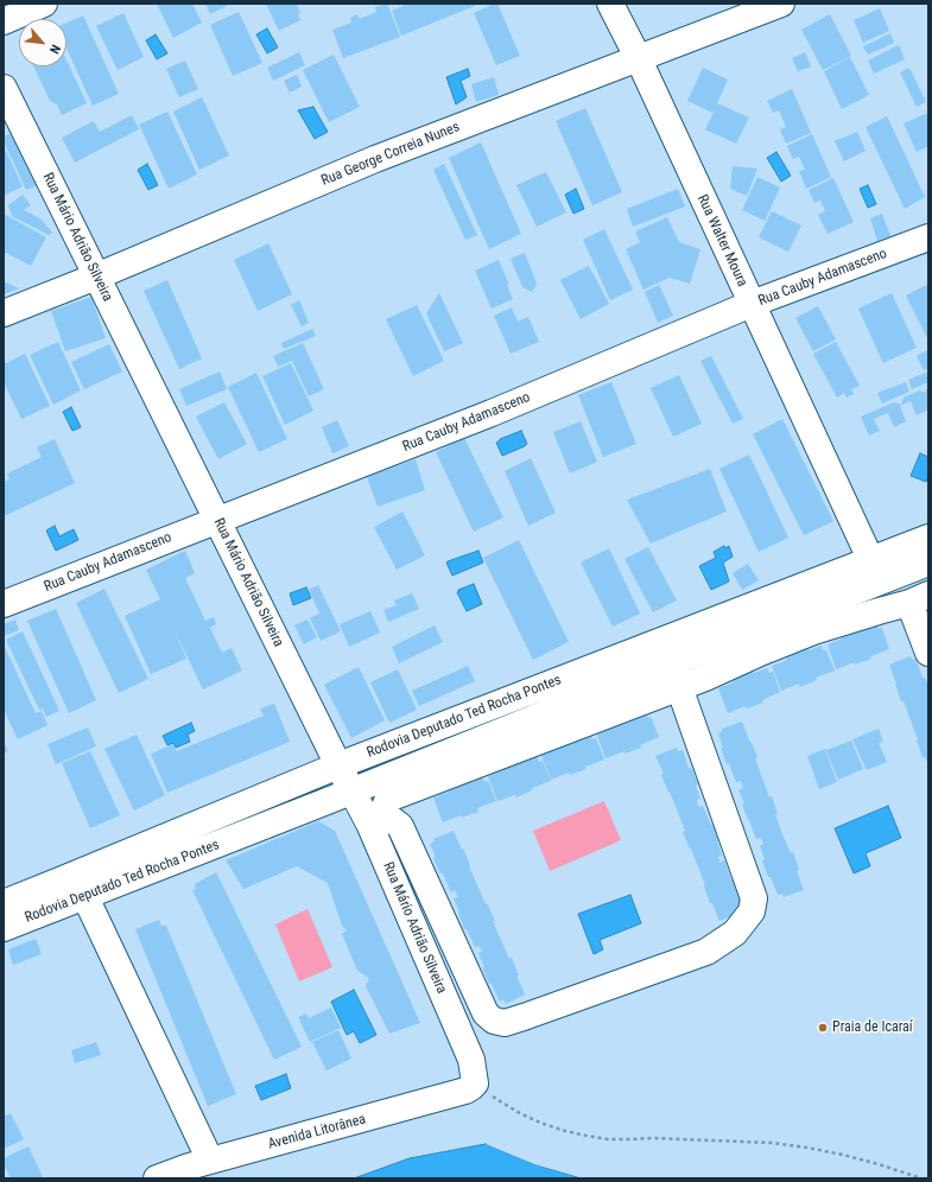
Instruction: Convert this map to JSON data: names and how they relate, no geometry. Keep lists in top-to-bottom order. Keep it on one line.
{"streets":{"street":["Rua George Correia Nunes","Rua Mário Adrião Silveira","Rua Walter Moura","Rua Cauby Adamasceno","Rodovia Deputado Ted Rocha Pontes","Avenida Litorânea"]},"crossings":[["Rua George Correia Nunes","Rua Mário Adrião Silveira"],["Rua George Correia Nunes","Rua Walter Moura"],["Rua Mário Adrião Silveira","Rua Cauby Adamasceno"],["Rua Mário Adrião Silveira","Rodovia Deputado Ted Rocha Pontes"],["Rua Mário Adrião Silveira","Avenida Litorânea"],["Rua Walter Moura","Rua Cauby Adamasceno"],["Rua Walter Moura","Rodovia Deputado Ted Rocha Pontes"]],"places":["Praia de Icaraí"],"north":"bottom right"}
